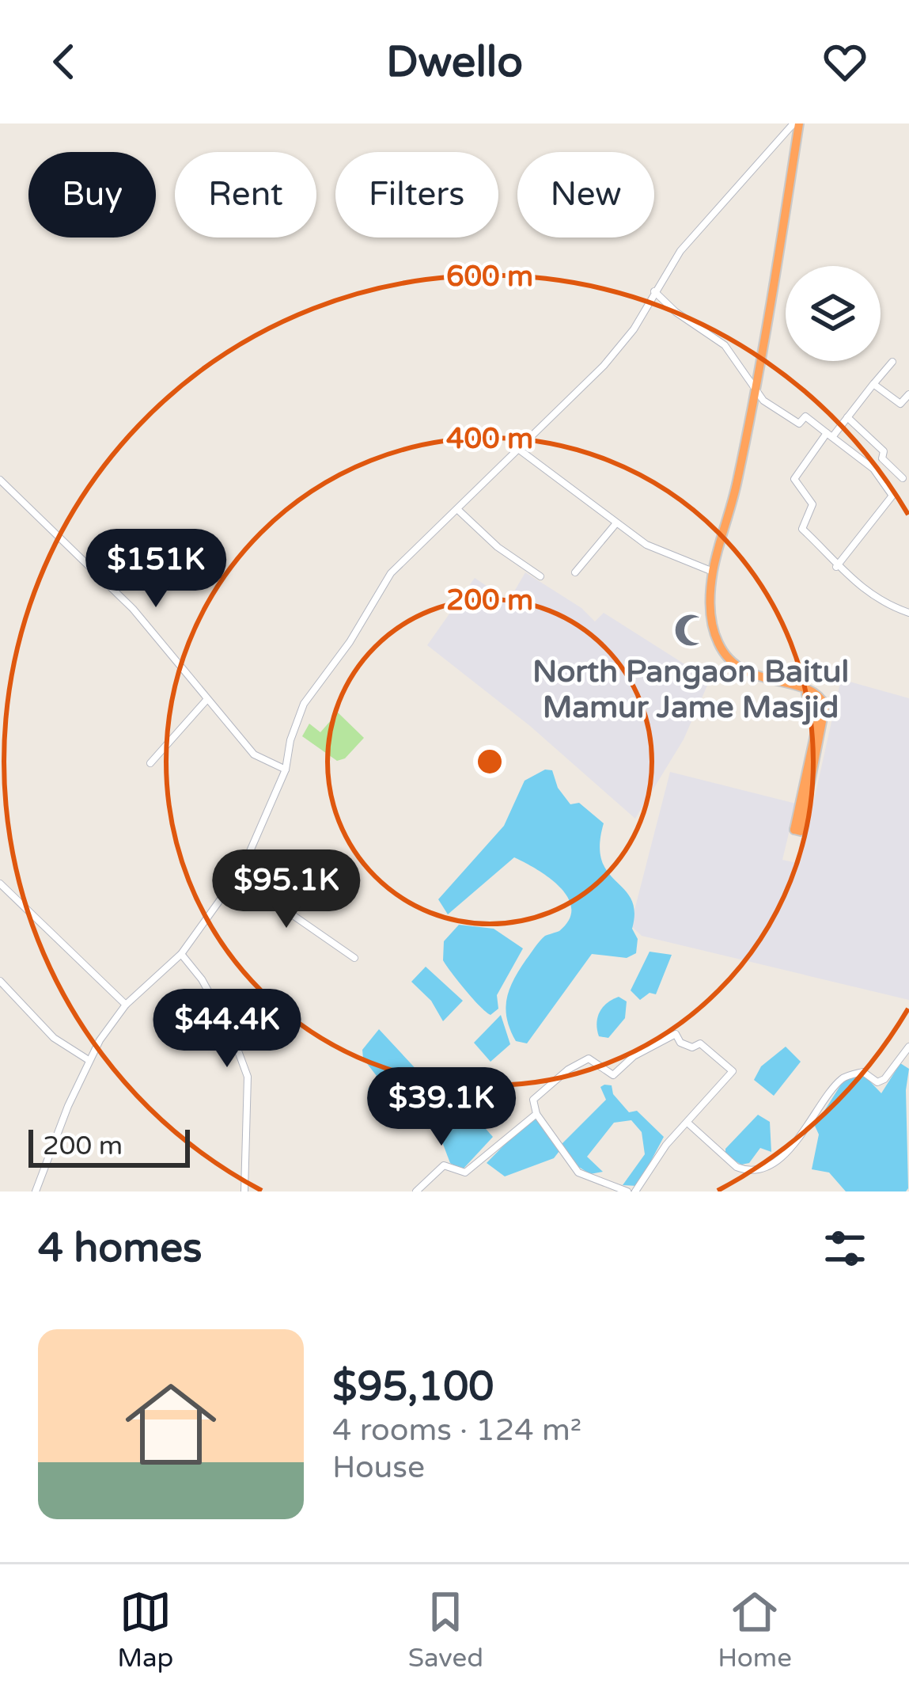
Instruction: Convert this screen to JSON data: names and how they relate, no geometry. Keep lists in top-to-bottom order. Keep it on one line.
{"places":{"mosque":["North Pangaon Baitul Mamur Jame Masjid"]},"scale_bar":"200 m","page":{"header":"Dwello","chip":["Buy","Rent","Filters","New"],"price":["$151K","$95.1K","$44.4K","$39.1K"],"scale":"200 m","heading":"4 homes","list":[{"name":"$95,100","note":"4 rooms · 124 m² · House"}],"tabs":["Map","Saved","Home"]},"rings":["600 m","400 m","200 m"]}
